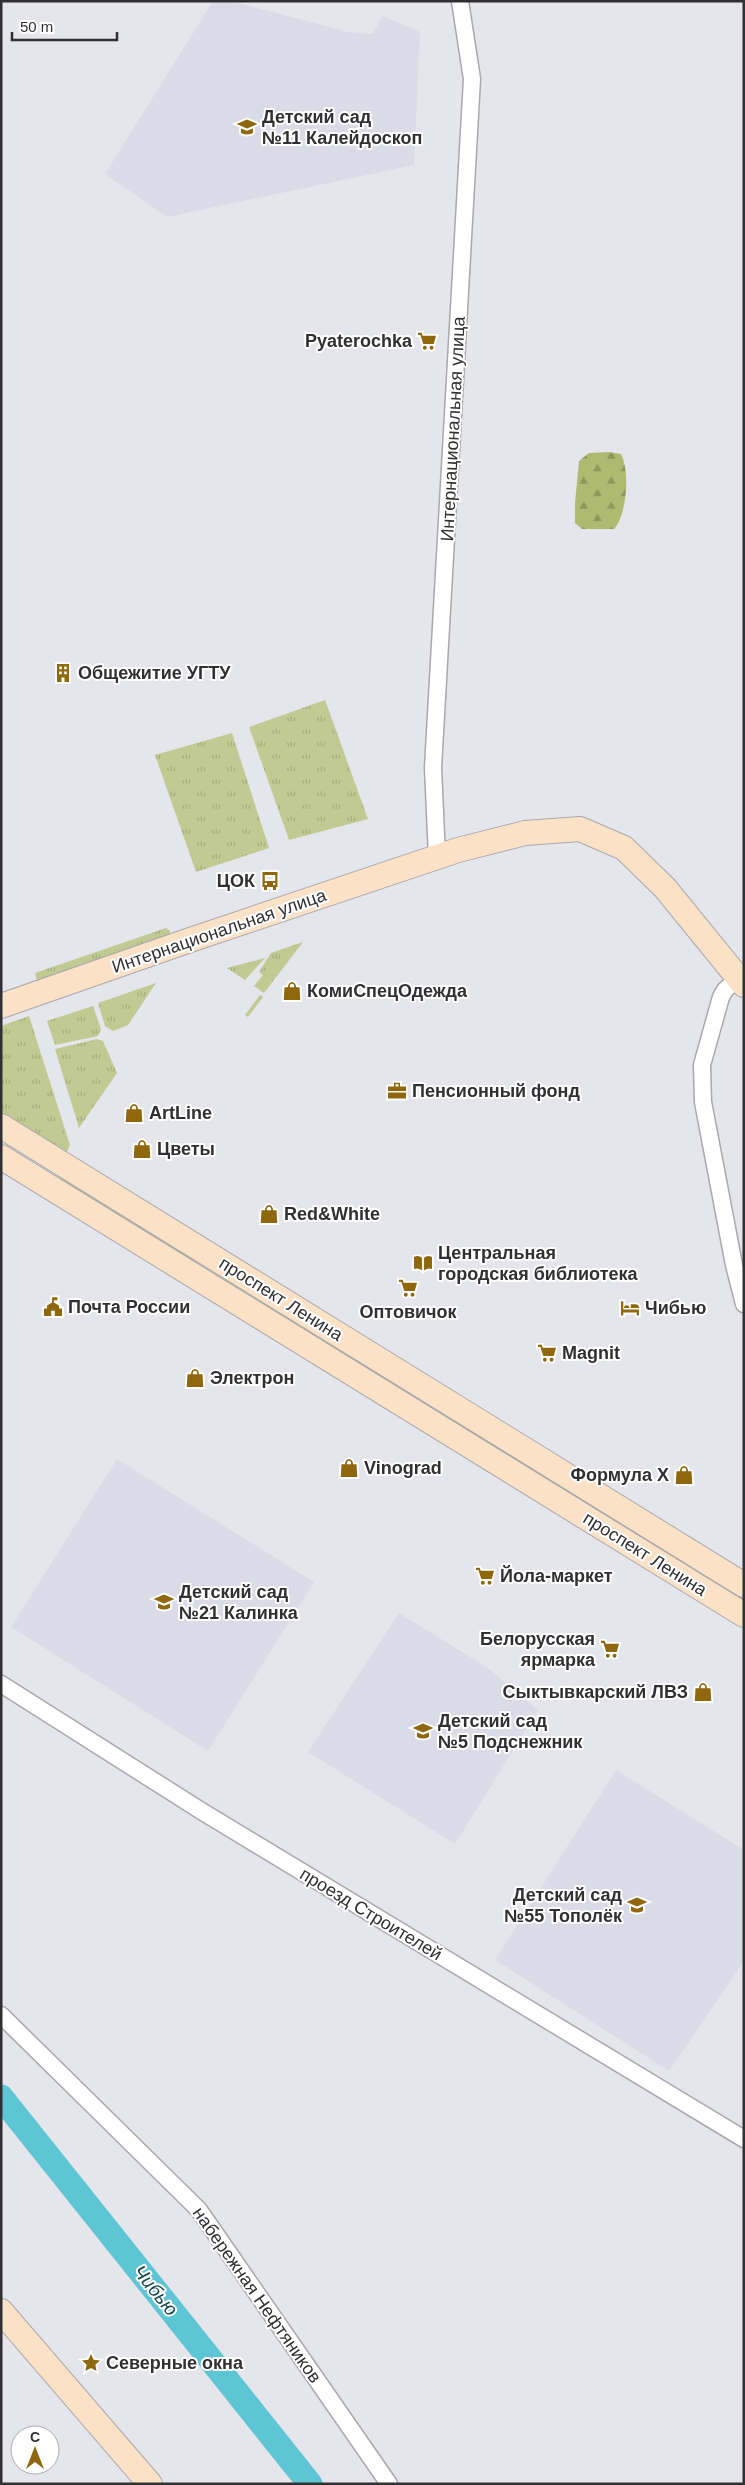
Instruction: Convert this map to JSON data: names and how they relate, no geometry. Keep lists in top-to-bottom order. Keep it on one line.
{"streets":{"main road":["Интернациональная улица","проспект Ленина"],"street":["проезд Строителей","набережная Нефтяников"]},"water":["Чибью"],"places":{"school or university":["Детский сад №11 Калейдоскоп","Детский сад №21 Калинка","Детский сад №5 Подснежник","Детский сад №55 Тополёк"],"supermarket":["Pyaterochka","Оптовичок","Magnit","Йола-маркет","Белорусская ярмарка"],"building":["Общежитие УГТУ"],"bus stop":["ЦОК"],"shop":["КомиСпецОдежда","ArtLine","Цветы","Red&White","Электрон","Vinograd","Формула X","Сыктывкарский ЛВЗ"],"office":["Пенсионный фонд"],"library":["Центральная городская библиотека"],"public building":["Почта России"],"hotel":["Чибью"],"place":["Северные окна"]},"scale_bar":"50 m","north":"top"}
